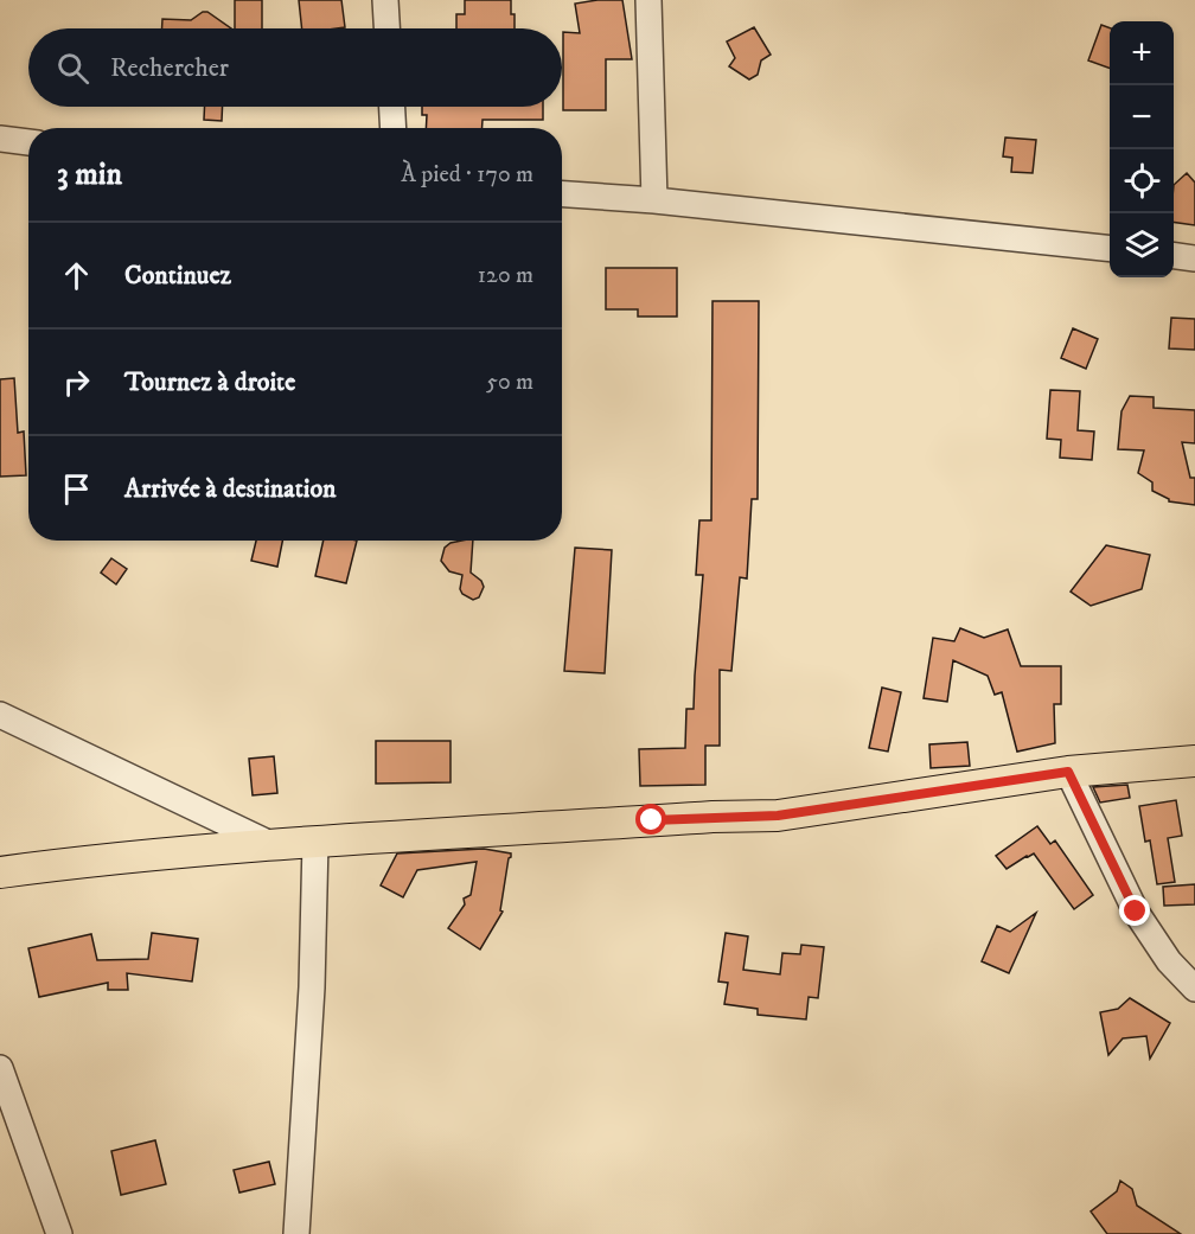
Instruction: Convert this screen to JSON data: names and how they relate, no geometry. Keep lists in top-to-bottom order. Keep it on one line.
{"page":{"map_buttons":["+","−"],"search":"Rechercher","heading":["3 min","À pied · 170 m"],"list":[["Continuez","120 m"],["Tournez à droite","50 m"],"Arrivée à destination"]}}
